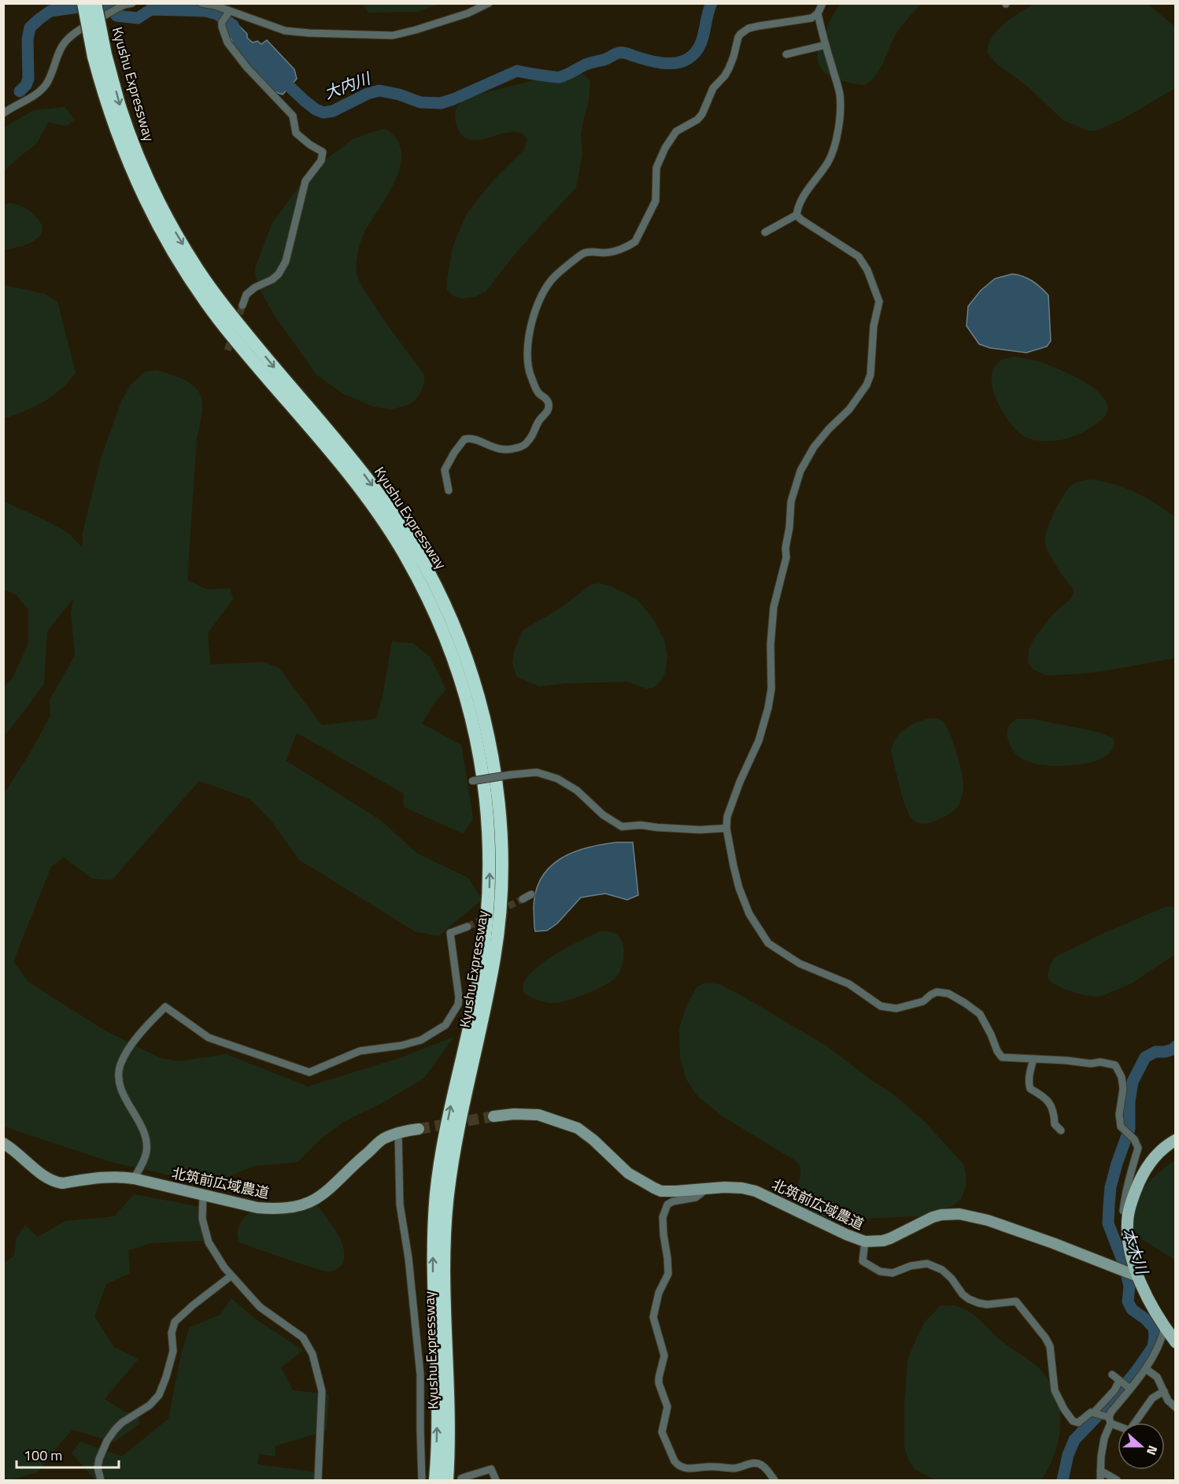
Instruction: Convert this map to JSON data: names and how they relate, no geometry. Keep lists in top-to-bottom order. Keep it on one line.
{"streets":{"highway":["Kyushu Expressway"],"street":["北筑前広域農道"]},"water":["大内川","本木川"],"scale_bar":"100 m","north":"right"}
